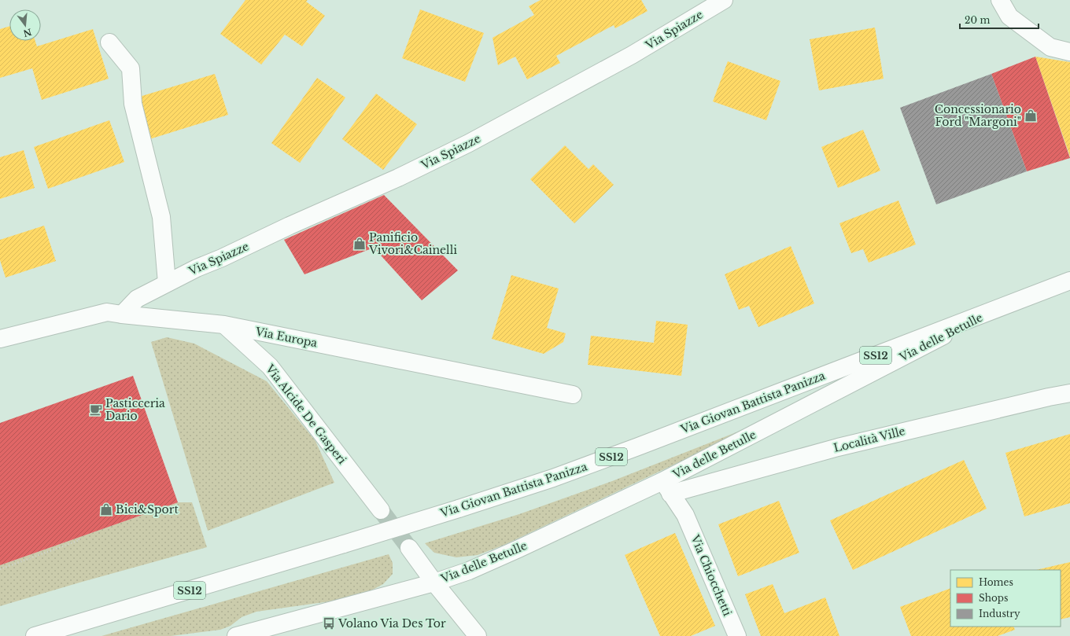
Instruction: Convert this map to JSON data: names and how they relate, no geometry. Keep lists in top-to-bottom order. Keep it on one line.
{"streets":{"street":["Via Spiazze","Via Europa","Via delle Betulle","SS12","Via Giovan Battista Panizza","Via Alcide De Gasperi","Località Ville","Via Chiocchetti"]},"crossings":[["Via Spiazze","Via Europa"],["Via Europa","Via Alcide De Gasperi"],["Via delle Betulle","Via Giovan Battista Panizza"],["Via delle Betulle","Località Ville"],["Via delle Betulle","Via Chiocchetti"],["Località Ville","Via Chiocchetti"]],"places":{"shop":["Concessionario Ford \"Margoni\"","Panificio Vivori&Cainelli","Bici&Sport"],"cafe":["Pasticceria Dario"],"bus stop":["Volano Via Des Tor"]},"legend":["Homes","Shops","Industry"],"scale_bar":"20 m","north":"bottom"}
